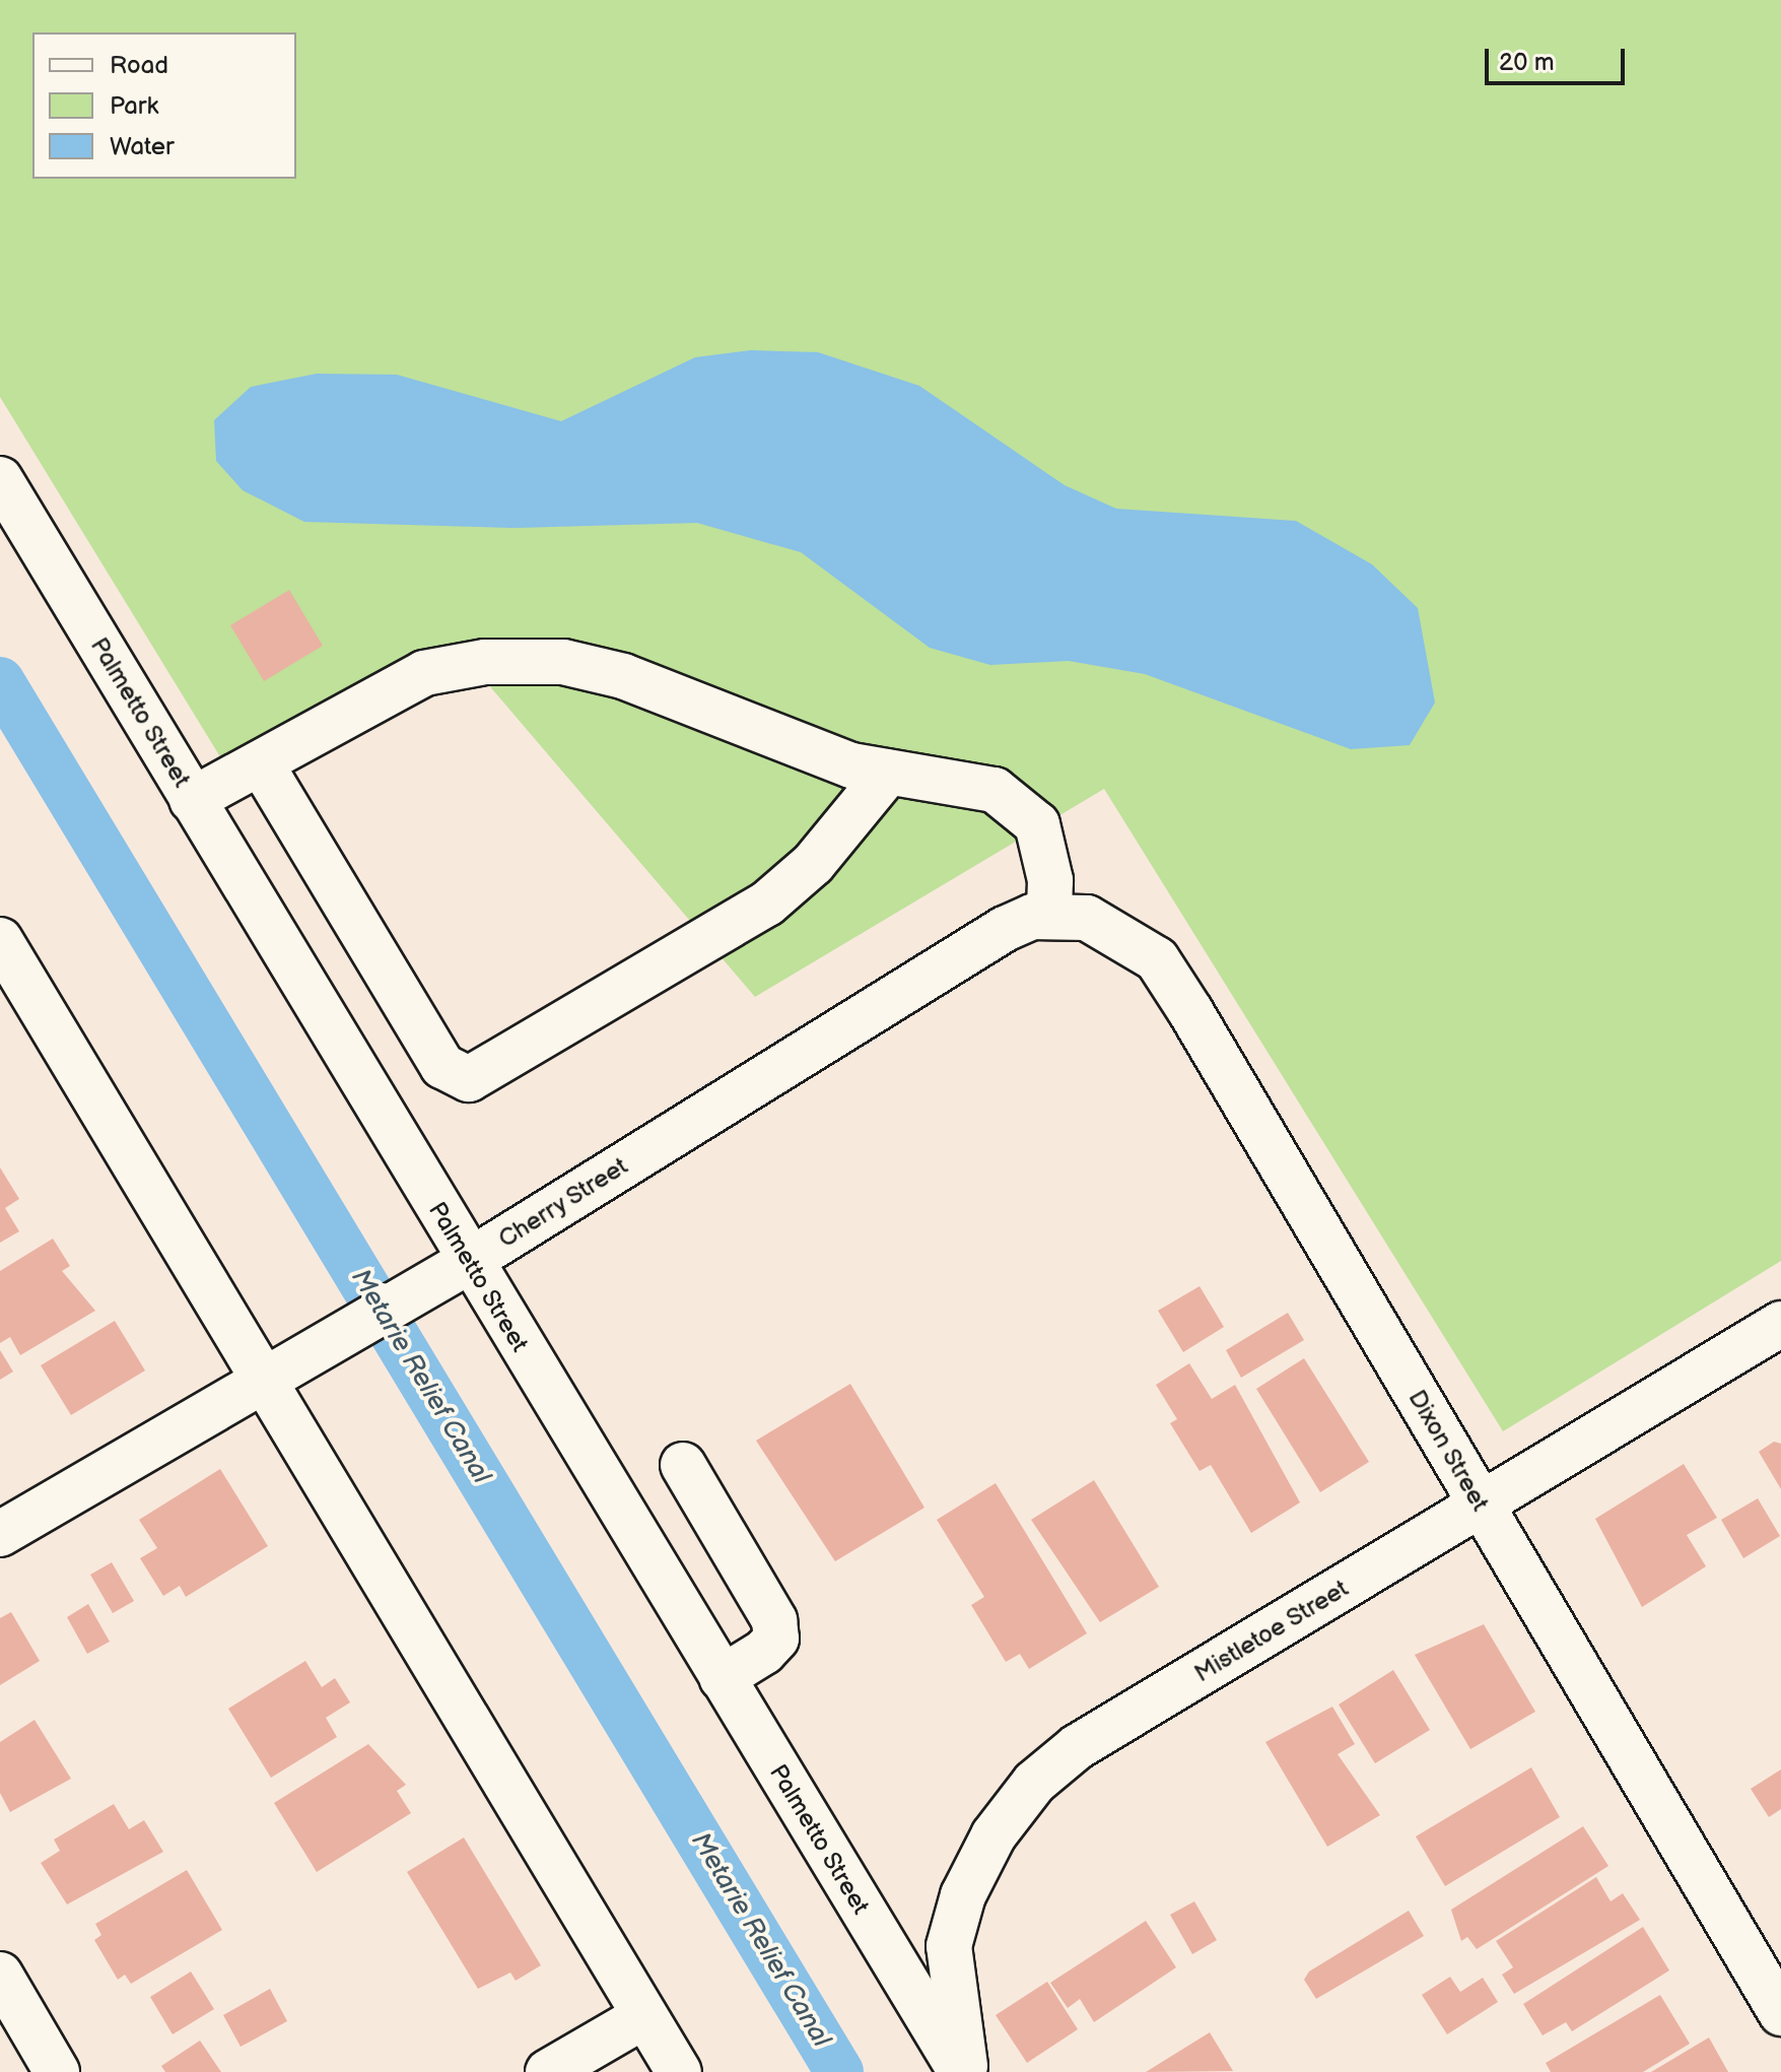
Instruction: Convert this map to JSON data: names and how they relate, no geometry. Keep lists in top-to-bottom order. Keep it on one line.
{"streets":{"street":["Palmetto Street","Cherry Street","Dixon Street","Mistletoe Street"]},"crossings":[["Palmetto Street","Cherry Street"],["Palmetto Street","Mistletoe Street"],["Cherry Street","Dixon Street"],["Dixon Street","Mistletoe Street"]],"water":["Metarie Relief Canal"],"legend":["Road","Park","Water"],"scale_bar":"20 m"}
